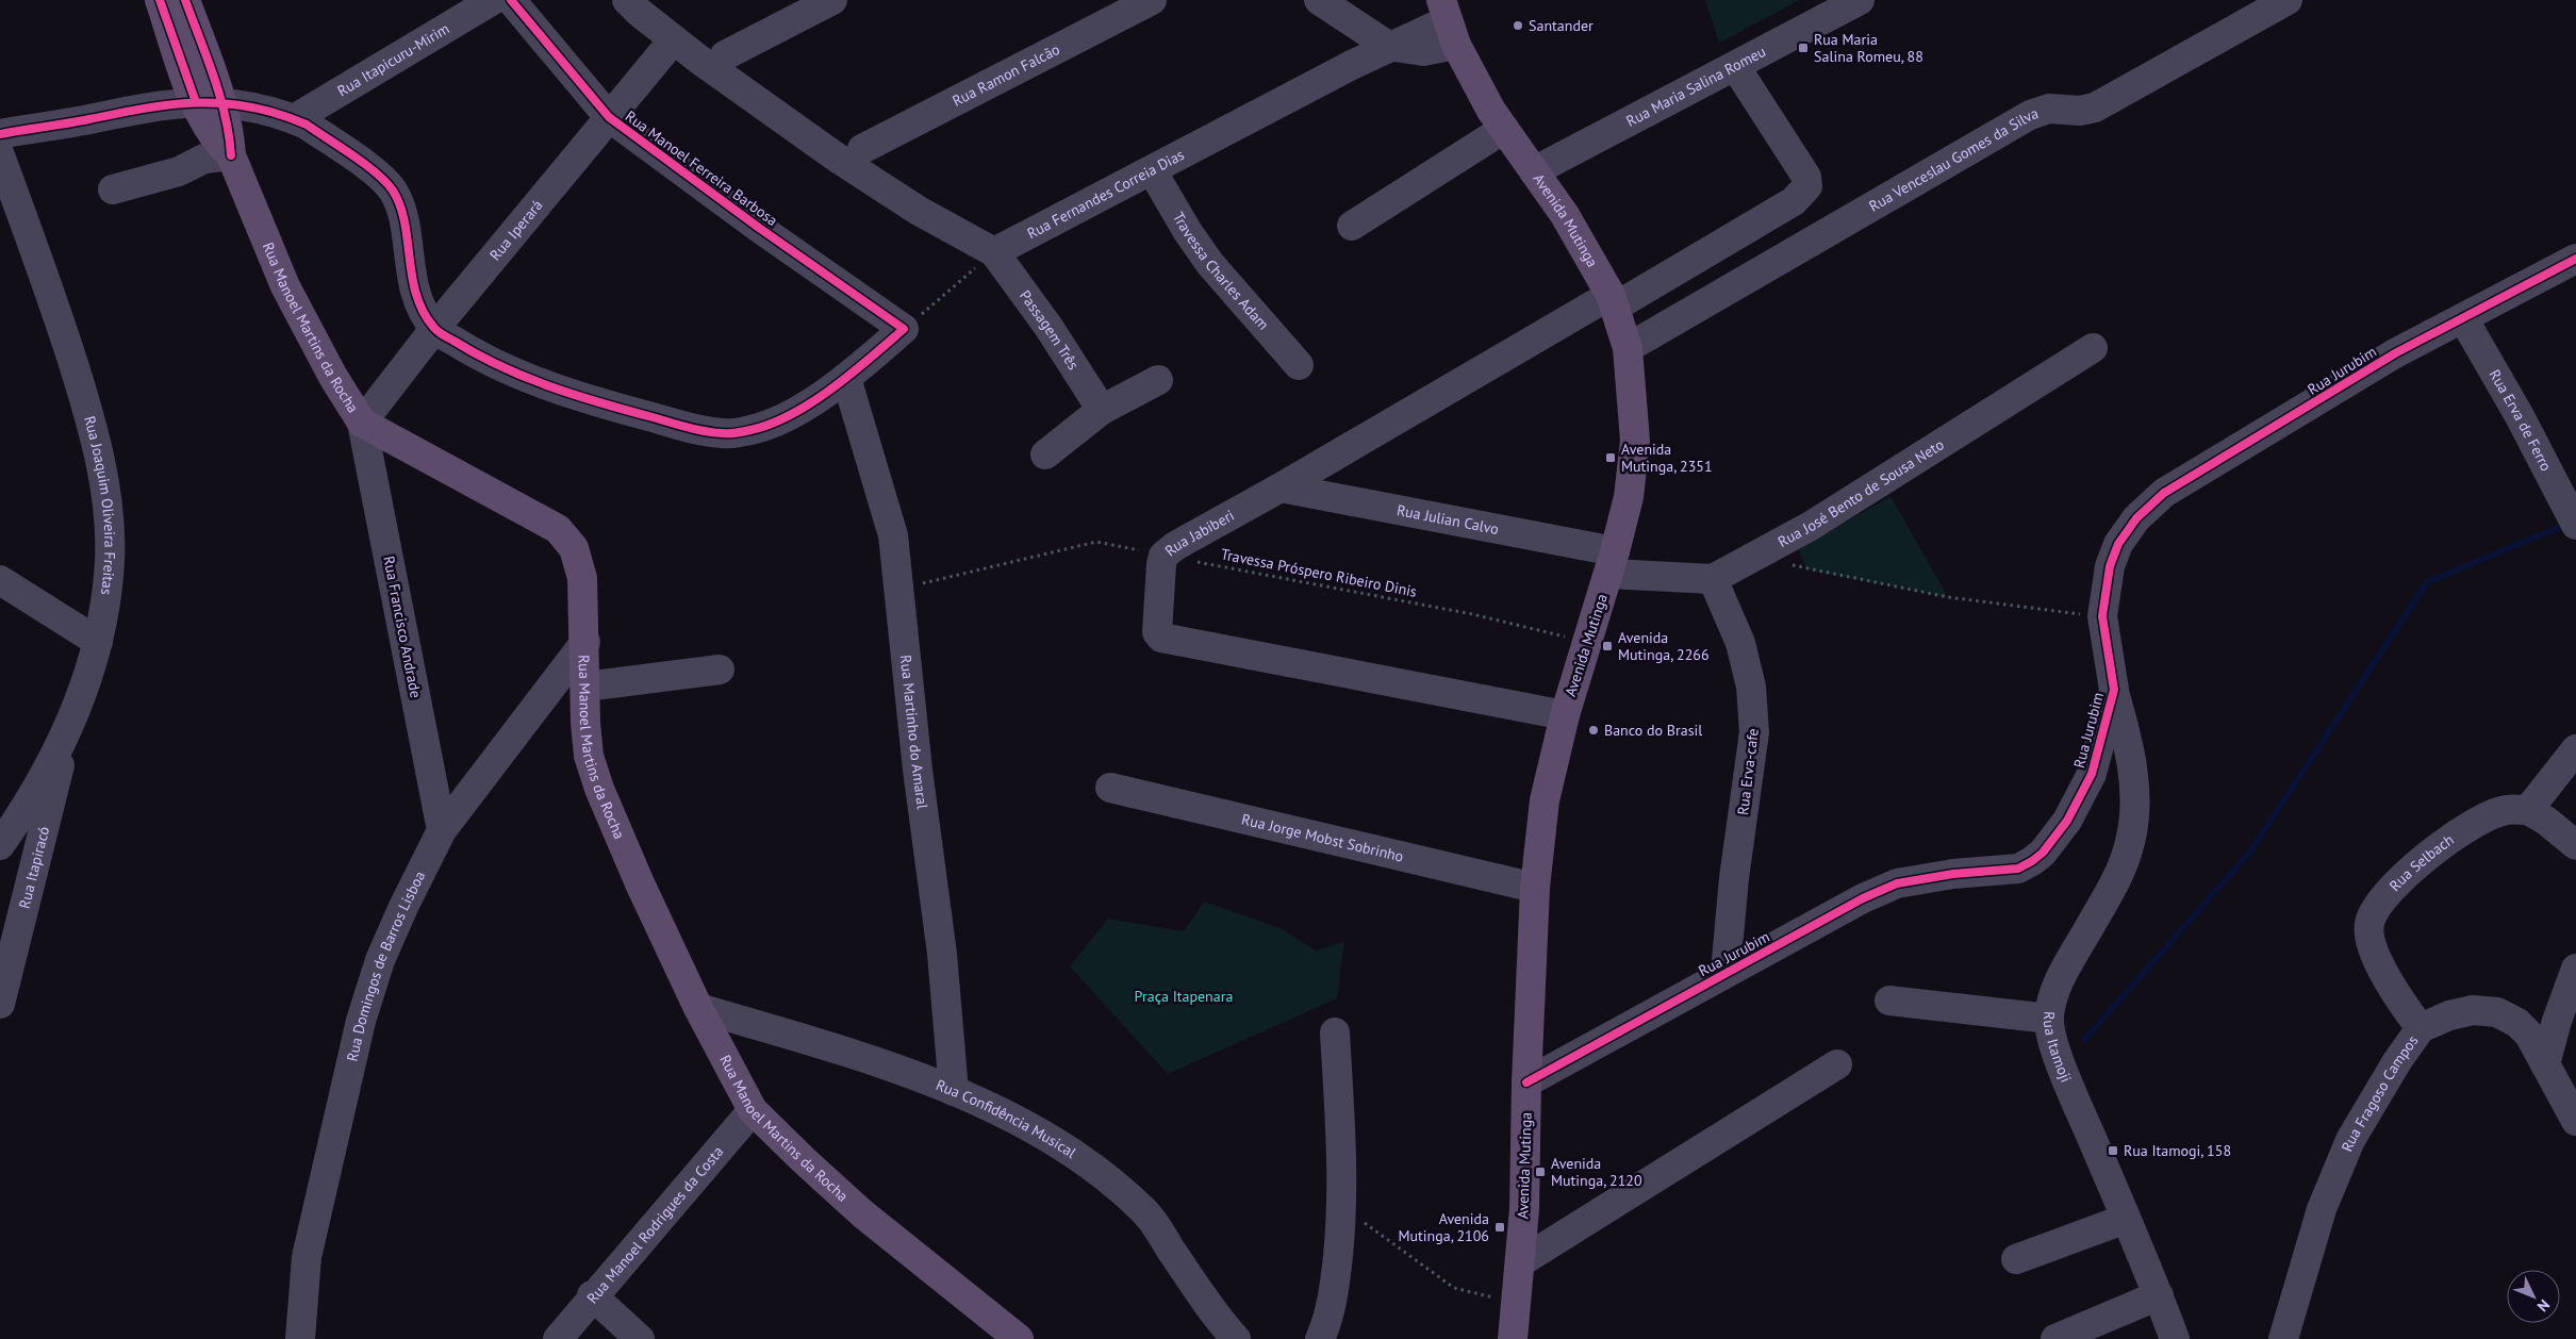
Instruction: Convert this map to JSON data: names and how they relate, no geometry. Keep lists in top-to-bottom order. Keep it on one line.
{"streets":{"main road":["Avenida Mutinga","Rua Manoel Martins da Rocha"],"street":["Rua Itapicuru-Mirim","Rua Ramon Falcão","Rua Maria Salina Romeu","Rua Venceslau Gomes da Silva","Rua Manoel Ferreira Barbosa","Rua Fernandes Correia Dias","Rua Iperará","Travessa Charles Adam","Passagem Três","Rua Jurubim","Rua Erva de Ferro","Rua José Bento de Sousa Neto","Rua Joaquim Oliveira Freitas","Rua Julian Calvo","Rua Jabiberi","Rua Francisco Andrade","Rua Martinho do Amaral","Rua Erva-cafe","Rua Jorge Mobst Sobrinho","Rua Selbach","Rua Itapiracó","Rua Domingos de Barros Lisboa","Rua Itamoji","Rua Fragoso Campos","Rua Confidência Musical","Rua Manoel Rodrigues da Costa"],"path":["Travessa Próspero Ribeiro Dinis"]},"crossings":[["Rua Maria Salina Romeu","Avenida Mutinga"],["Rua Maria Salina Romeu","Rua Jabiberi"],["Rua Venceslau Gomes da Silva","Avenida Mutinga"],["Rua Manoel Ferreira Barbosa","Rua Iperará"],["Rua Fernandes Correia Dias","Travessa Charles Adam"],["Rua Fernandes Correia Dias","Passagem Três"],["Avenida Mutinga","Rua Jurubim"],["Avenida Mutinga","Rua Julian Calvo"],["Avenida Mutinga","Rua Jabiberi"],["Avenida Mutinga","Rua Jorge Mobst Sobrinho"],["Rua Iperará","Rua Manoel Martins da Rocha"],["Rua Iperará","Rua Francisco Andrade"],["Rua Manoel Martins da Rocha","Rua Francisco Andrade"],["Rua Manoel Martins da Rocha","Rua Domingos de Barros Lisboa"],["Rua Manoel Martins da Rocha","Rua Confidência Musical"],["Rua Manoel Martins da Rocha","Rua Manoel Rodrigues da Costa"],["Rua Jurubim","Rua Erva de Ferro"],["Rua Jurubim","Rua Erva-cafe"],["Rua Jurubim","Rua Itamoji"],["Rua José Bento de Sousa Neto","Rua Erva-cafe"],["Rua Joaquim Oliveira Freitas","Rua Itapiracó"],["Rua Julian Calvo","Rua Jabiberi"],["Rua Jabiberi","Travessa Próspero Ribeiro Dinis"],["Travessa Próspero Ribeiro Dinis","Rua Martinho do Amaral"],["Rua Francisco Andrade","Rua Domingos de Barros Lisboa"],["Rua Martinho do Amaral","Rua Confidência Musical"],["Rua Selbach","Rua Fragoso Campos"]],"parks":["Praça Itapenara"],"places":{"other":["Santander","Banco do Brasil"],"transit":["Rua Maria Salina Romeu, 88","Avenida Mutinga, 2351","Avenida Mutinga, 2266","Rua Itamogi, 158","Avenida Mutinga, 2120","Avenida Mutinga, 2106"]},"north":"bottom right"}
